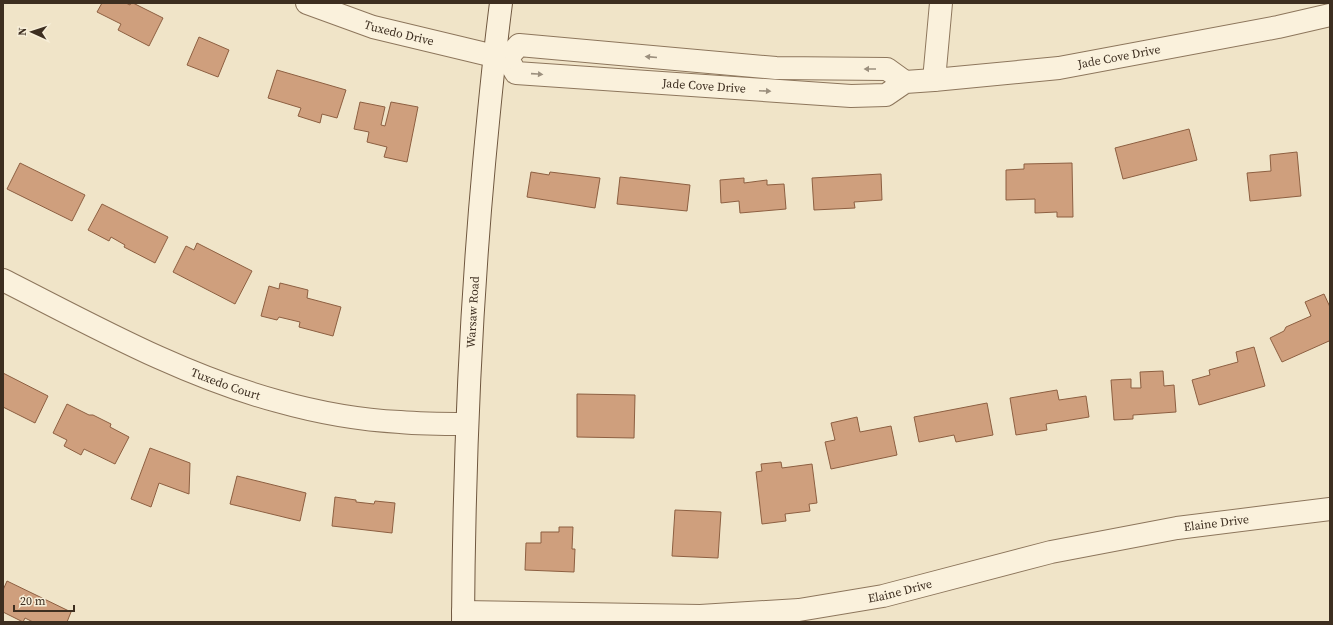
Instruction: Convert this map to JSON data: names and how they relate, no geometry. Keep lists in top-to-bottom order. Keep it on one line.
{"streets":{"street":["Tuxedo Drive","Jade Cove Drive","Warsaw Road","Tuxedo Court","Elaine Drive"]},"crossings":[["Tuxedo Drive","Jade Cove Drive"],["Tuxedo Drive","Warsaw Road"],["Jade Cove Drive","Warsaw Road"],["Warsaw Road","Tuxedo Court"],["Warsaw Road","Elaine Drive"]],"scale_bar":"20 m","north":"left"}
